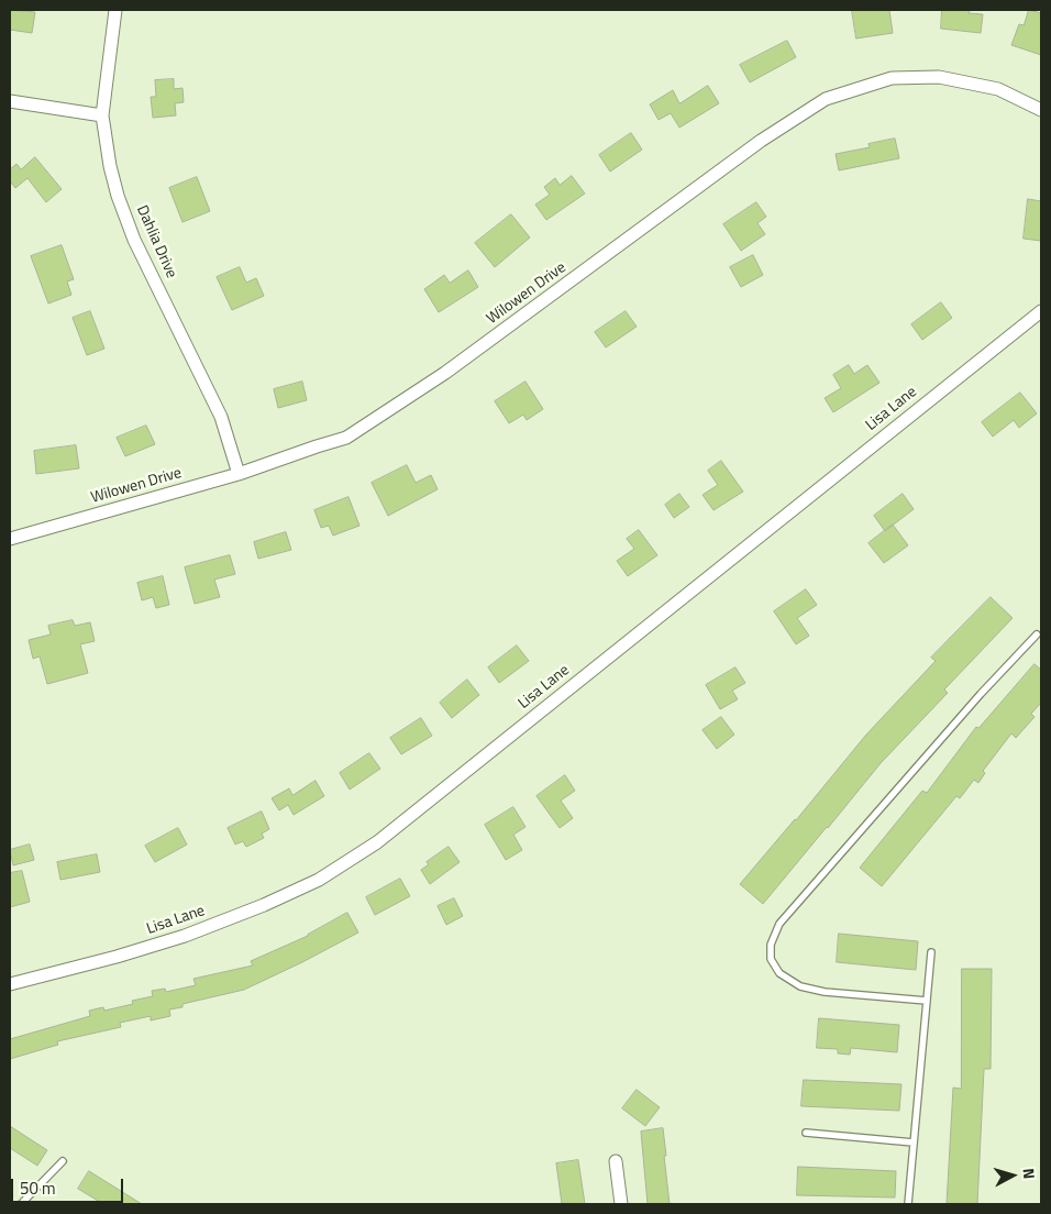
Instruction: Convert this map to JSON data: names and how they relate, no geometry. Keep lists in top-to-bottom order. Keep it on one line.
{"streets":{"street":["Dahlia Drive","Wilowen Drive","Lisa Lane"]},"crossings":[["Dahlia Drive","Wilowen Drive"]],"scale_bar":"50 m","north":"right"}
